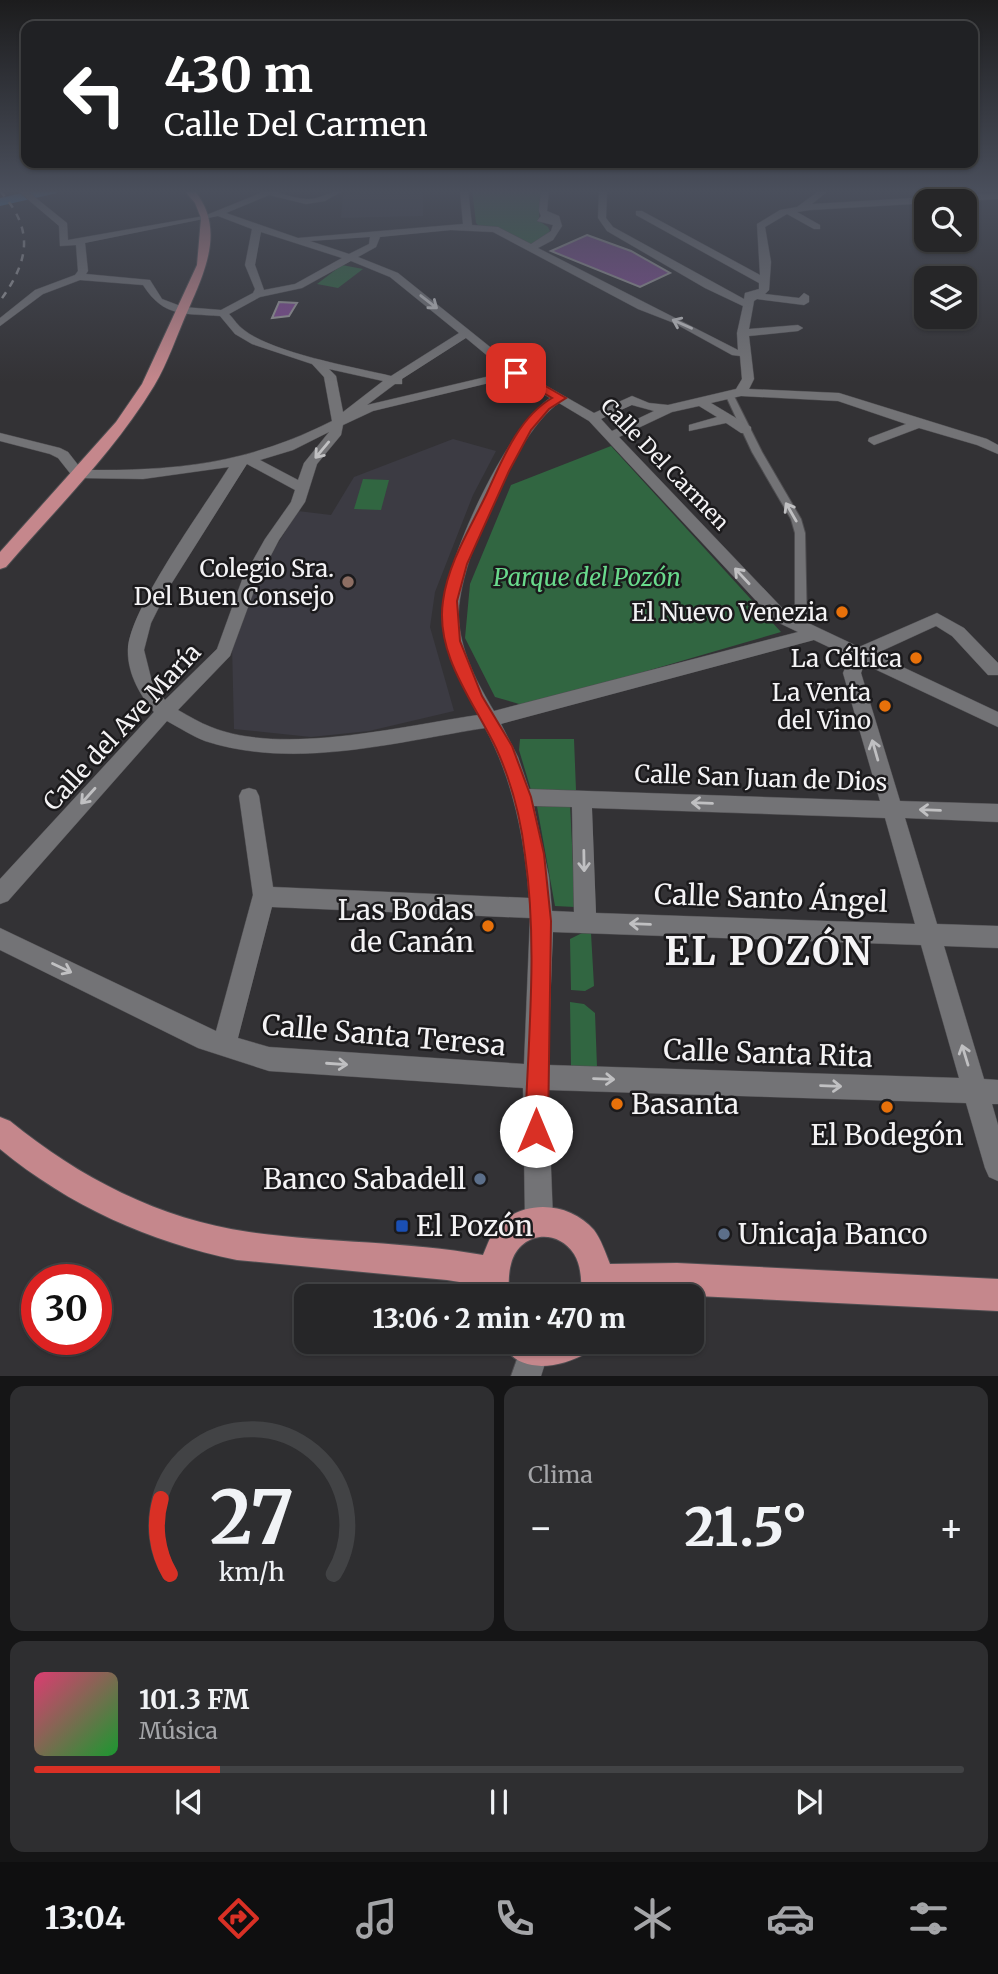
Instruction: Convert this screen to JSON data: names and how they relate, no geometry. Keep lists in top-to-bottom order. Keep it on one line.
{"streets":{"street":["Calle Del Carmen","Calle del Ave María","Calle San Juan de Dios","Calle Santo Ángel","Calle Santa Teresa","Calle Santa Rita"]},"crossings":[["Calle Del Carmen","Calle del Ave María"],["Calle Santa Teresa","Calle Santa Rita"]],"one_way":["Calle del Ave María","Calle Santo Ángel","Calle Santa Teresa","Calle Santa Rita"],"districts":["EL POZÓN"],"parks":["Parque del Pozón"],"places":{"other":["Colegio Sra. Del Buen Consejo","El Nuevo Venezia","La Céltica","La Venta del Vino","Las Bodas de Canán","Basanta","El Bodegón","Banco Sabadell","Unicaja Banco"],"transit":["El Pozón"]},"page":{"turn":["430 m","Calle Del Carmen"],"limit":"30","trip":"13:06 · 2 min · 470 m","tile":"Clima","heat":["−","21.5°","+"],"song":["101.3 FM","Música"],"tabs":"13:04","gauge":["27","km/h"]}}
